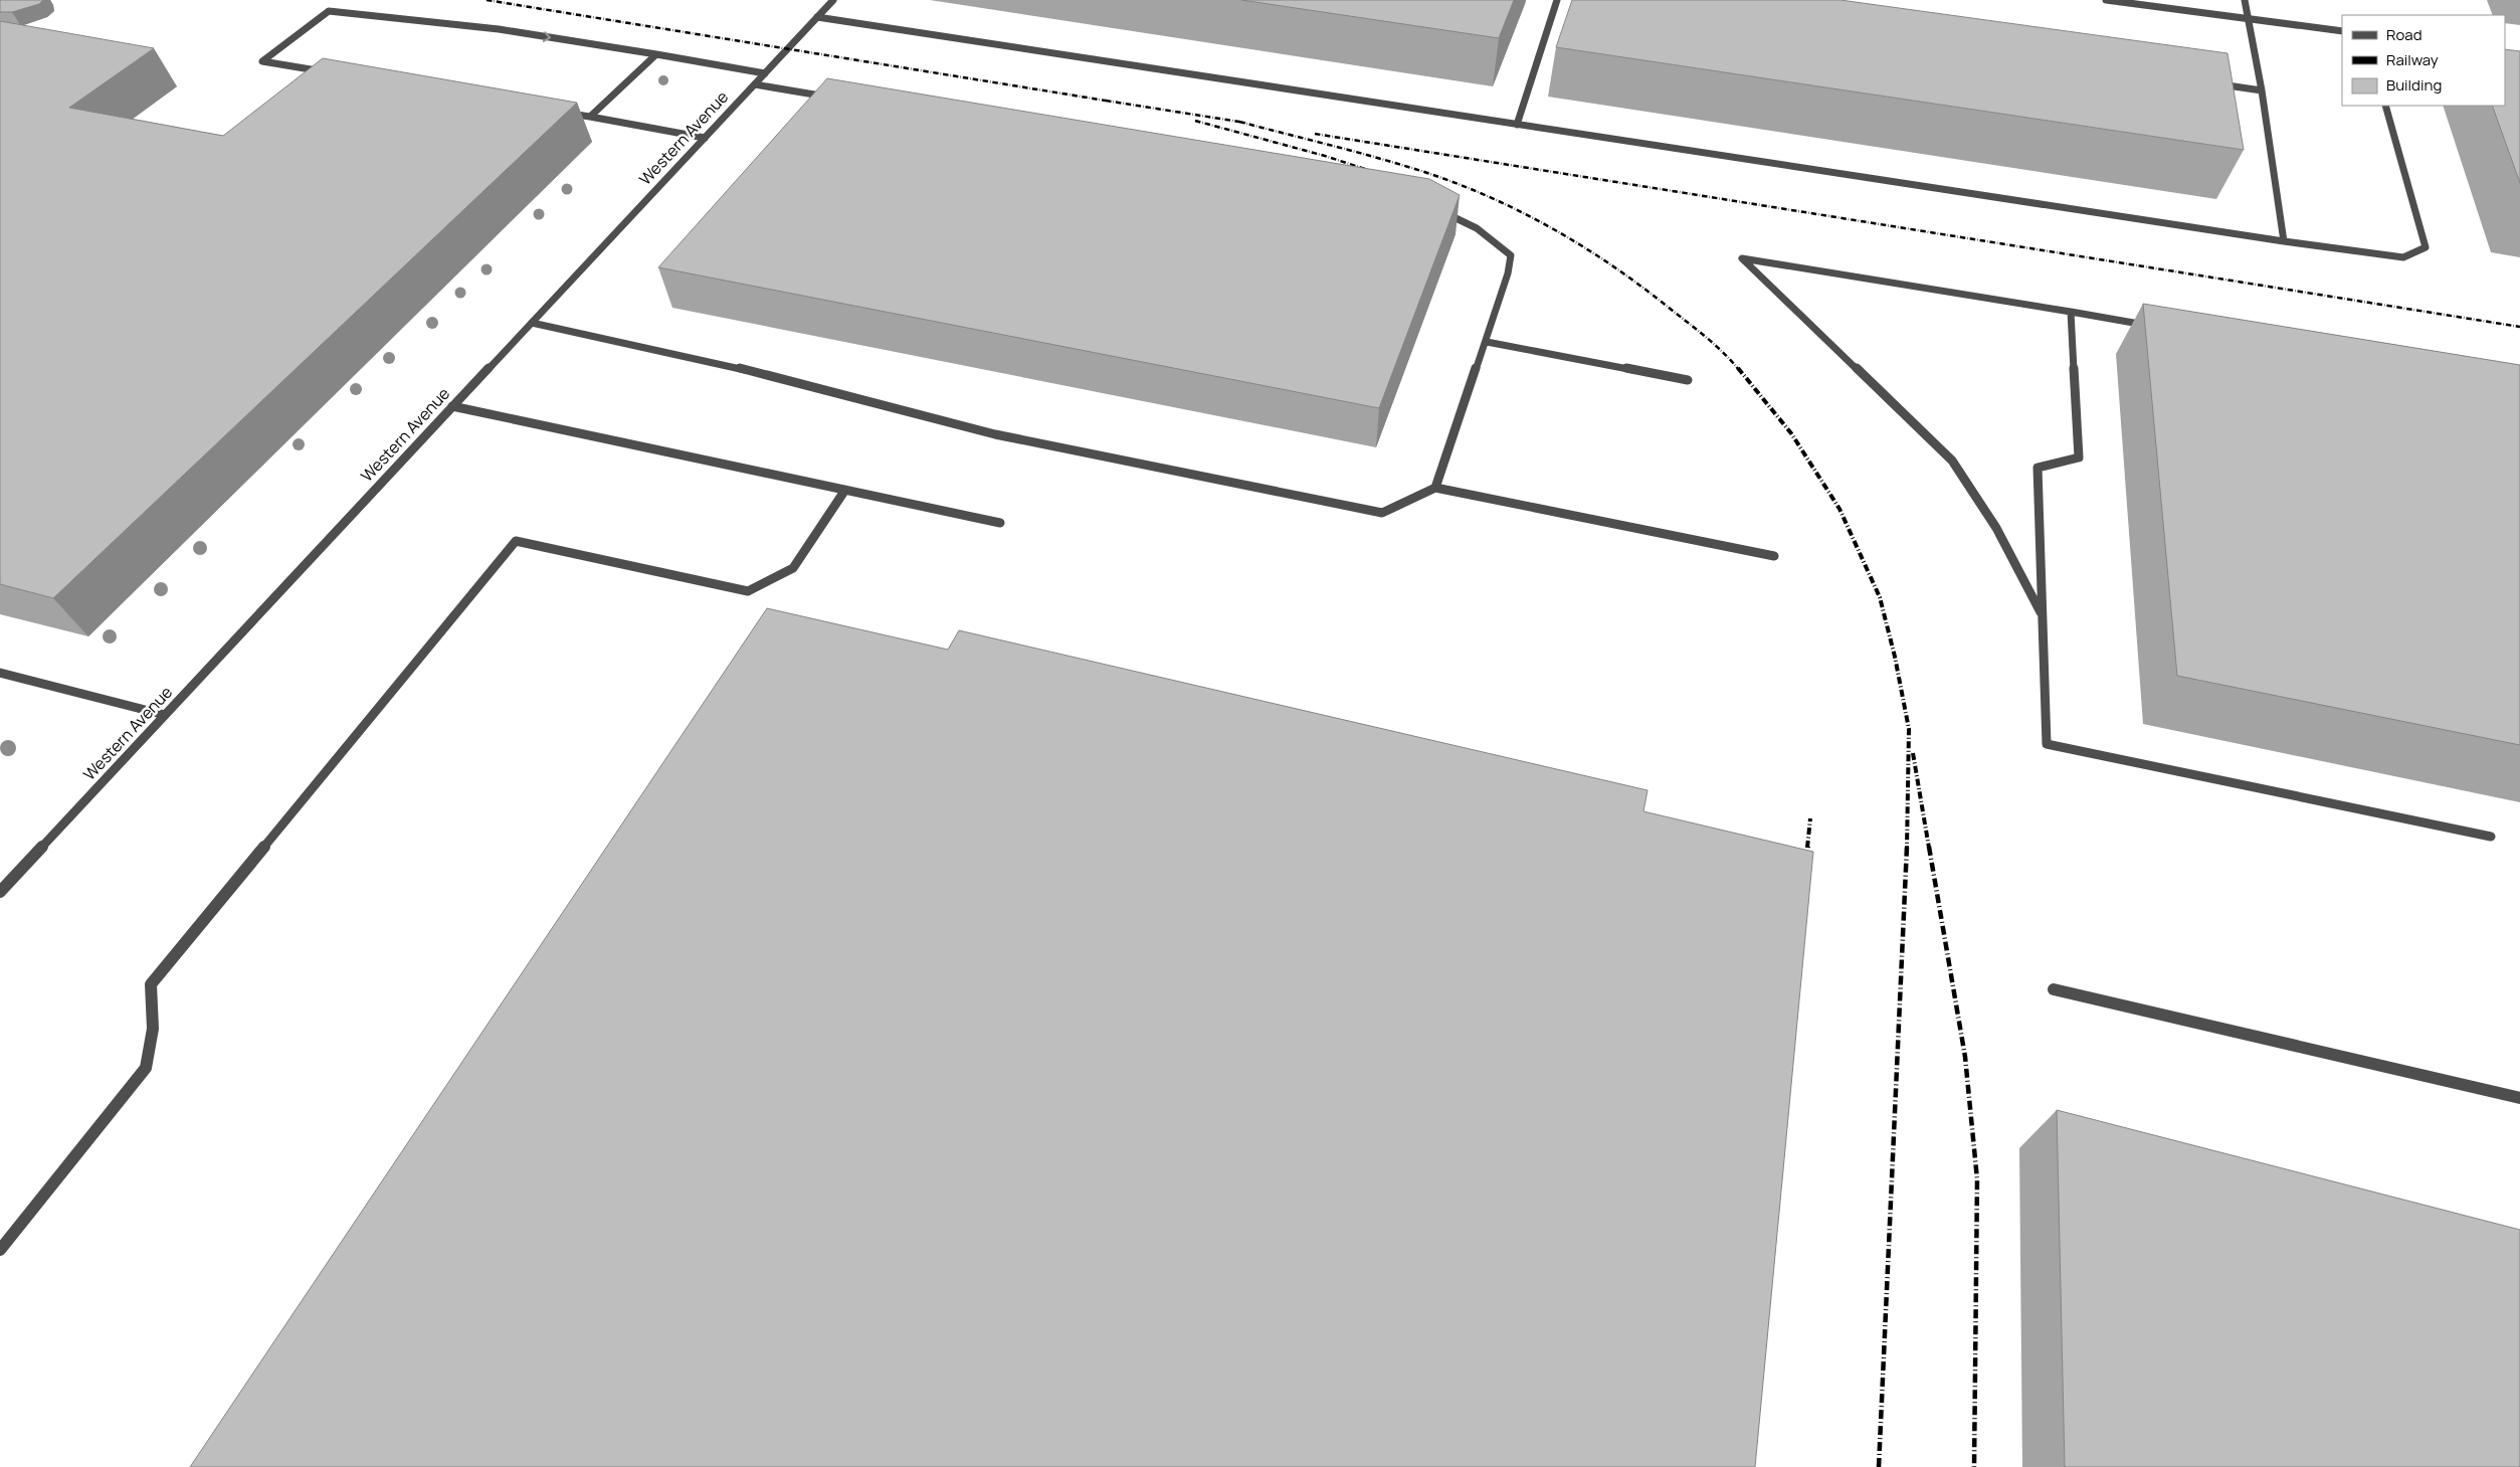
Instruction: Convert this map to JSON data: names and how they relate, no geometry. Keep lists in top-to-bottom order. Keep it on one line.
{"streets":{"street":["Western Avenue"]},"legend":["Road","Railway","Building"]}
